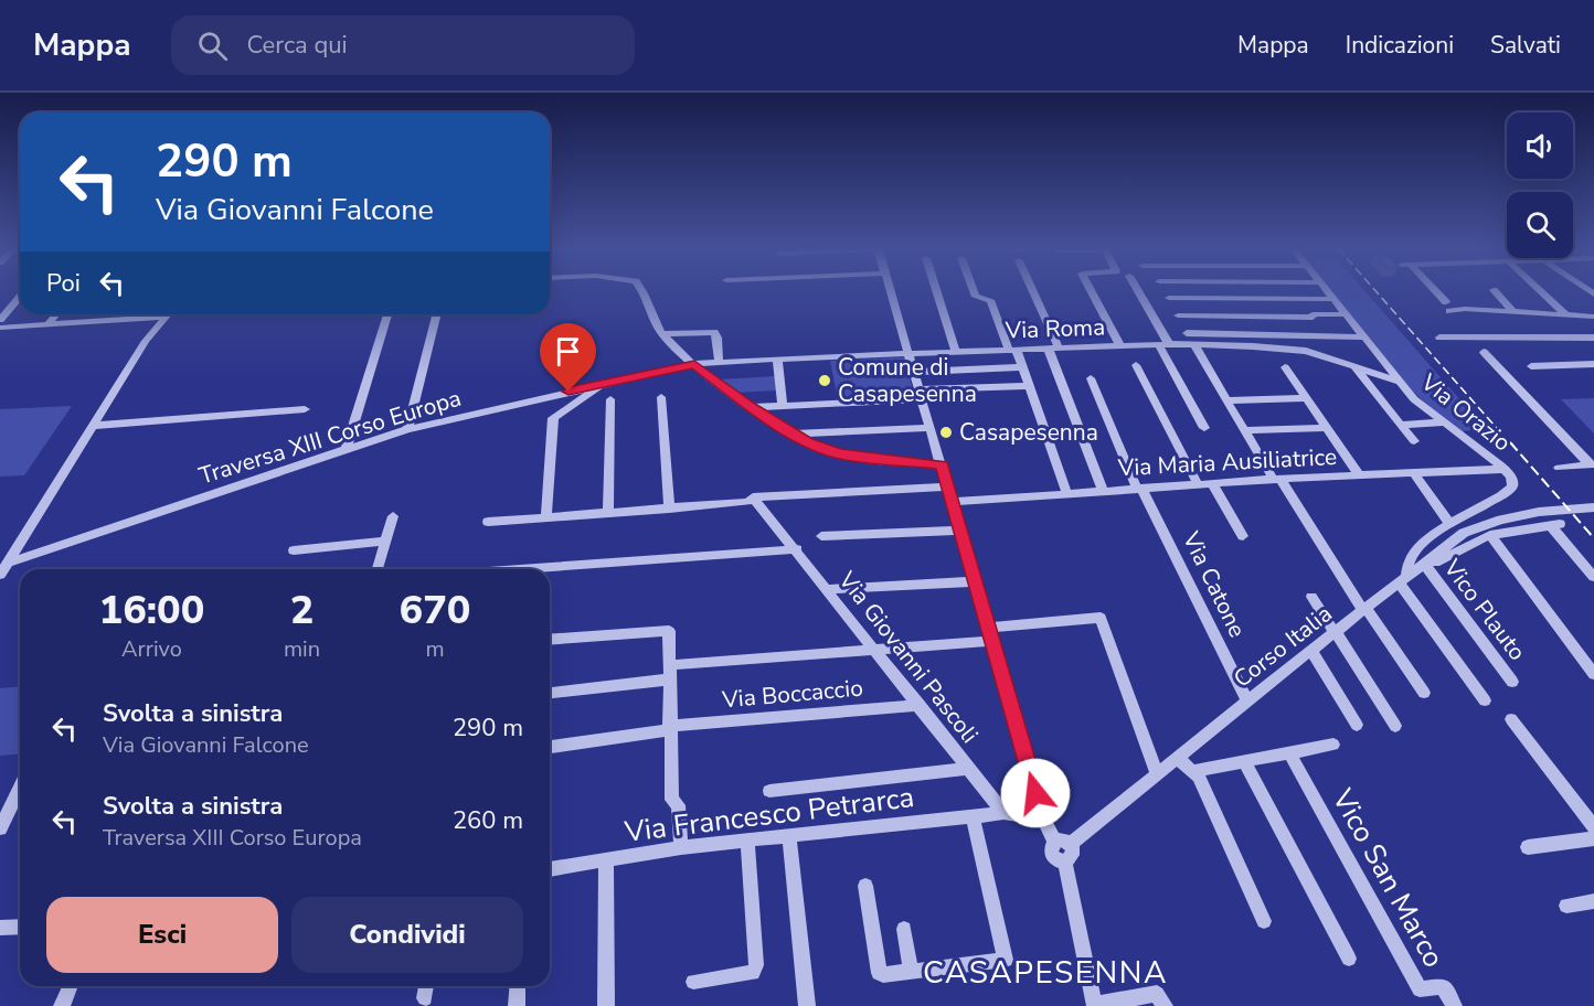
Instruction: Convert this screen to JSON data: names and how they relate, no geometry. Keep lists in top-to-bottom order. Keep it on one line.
{"streets":{"street":["Via Roma","Via Orazio","Traversa XIII Corso Europa","Via Maria Ausiliatrice","Via Catone","Vico Plauto","Corso Italia","Via Giovanni Pascoli","Via Boccaccio","Via Francesco Petrarca","Vico San Marco"]},"crossings":[["Via Roma","Via Orazio"],["Via Roma","Traversa XIII Corso Europa"],["Via Orazio","Via Maria Ausiliatrice"],["Via Orazio","Corso Italia"],["Via Maria Ausiliatrice","Via Catone"],["Via Catone","Corso Italia"],["Vico Plauto","Corso Italia"],["Via Giovanni Pascoli","Via Boccaccio"],["Via Giovanni Pascoli","Via Francesco Petrarca"]],"districts":["CASAPESENNA"],"places":["Comune di Casapesenna","Casapesenna"],"page":{"header":"Mappa","search":"Cerca qui","nav":["Mappa","Indicazioni","Salvati"],"turn":["290 m","Via Giovanni Falcone"],"then":"Poi","eta":["16:00","Arrivo","2","min","670","m"],"list":[{"name":"Svolta a sinistra","note":"Via Giovanni Falcone","value":"290 m"},{"name":"Svolta a sinistra","note":"Traversa XIII Corso Europa","value":"260 m"}],"buttons":["Esci","Condividi"]}}
